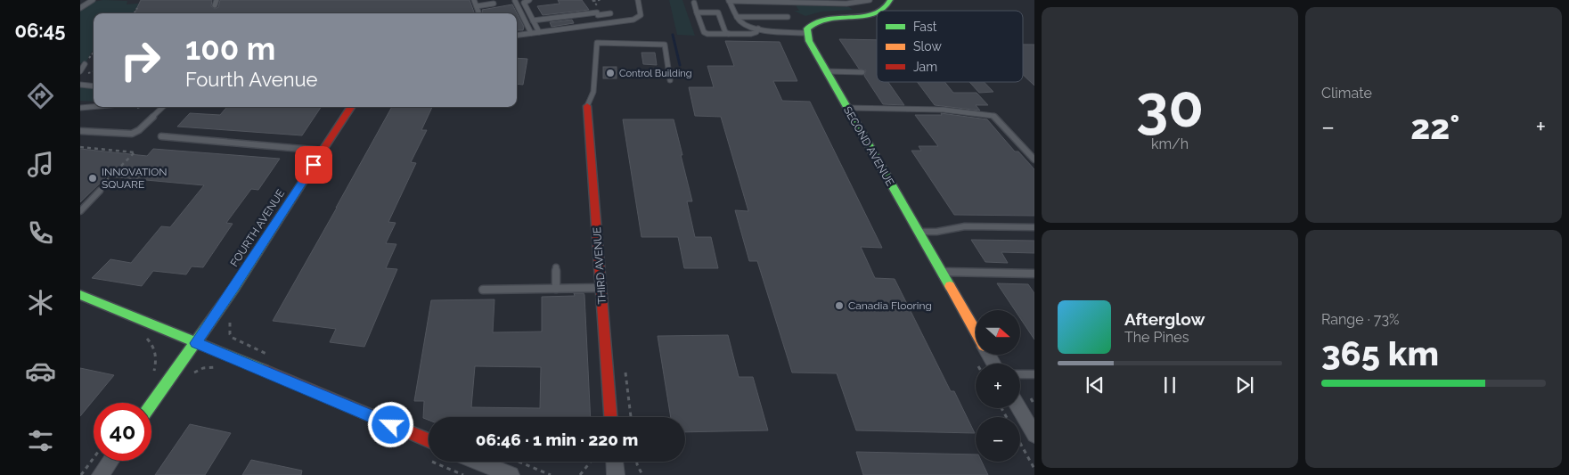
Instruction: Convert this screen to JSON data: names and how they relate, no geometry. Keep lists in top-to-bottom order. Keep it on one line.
{"streets":{"street":["SECOND AVENUE","FOURTH AVENUE","THIRD AVENUE"]},"places":["Control Building","INNOVATION SQUARE","Canadia Flooring"],"legend":["Fast","Slow","Jam"],"north":"right","page":{"tabs":"06:45","tile":[["30","km/h"],"Climate",["Range · 73%","365 km"]],"turn":["100 m","Fourth Avenue"],"heat":["−","22°","+"],"song":["Afterglow","The Pines"],"map_buttons":["+","−"],"limit":"40","trip":"06:46 · 1 min · 220 m"}}
